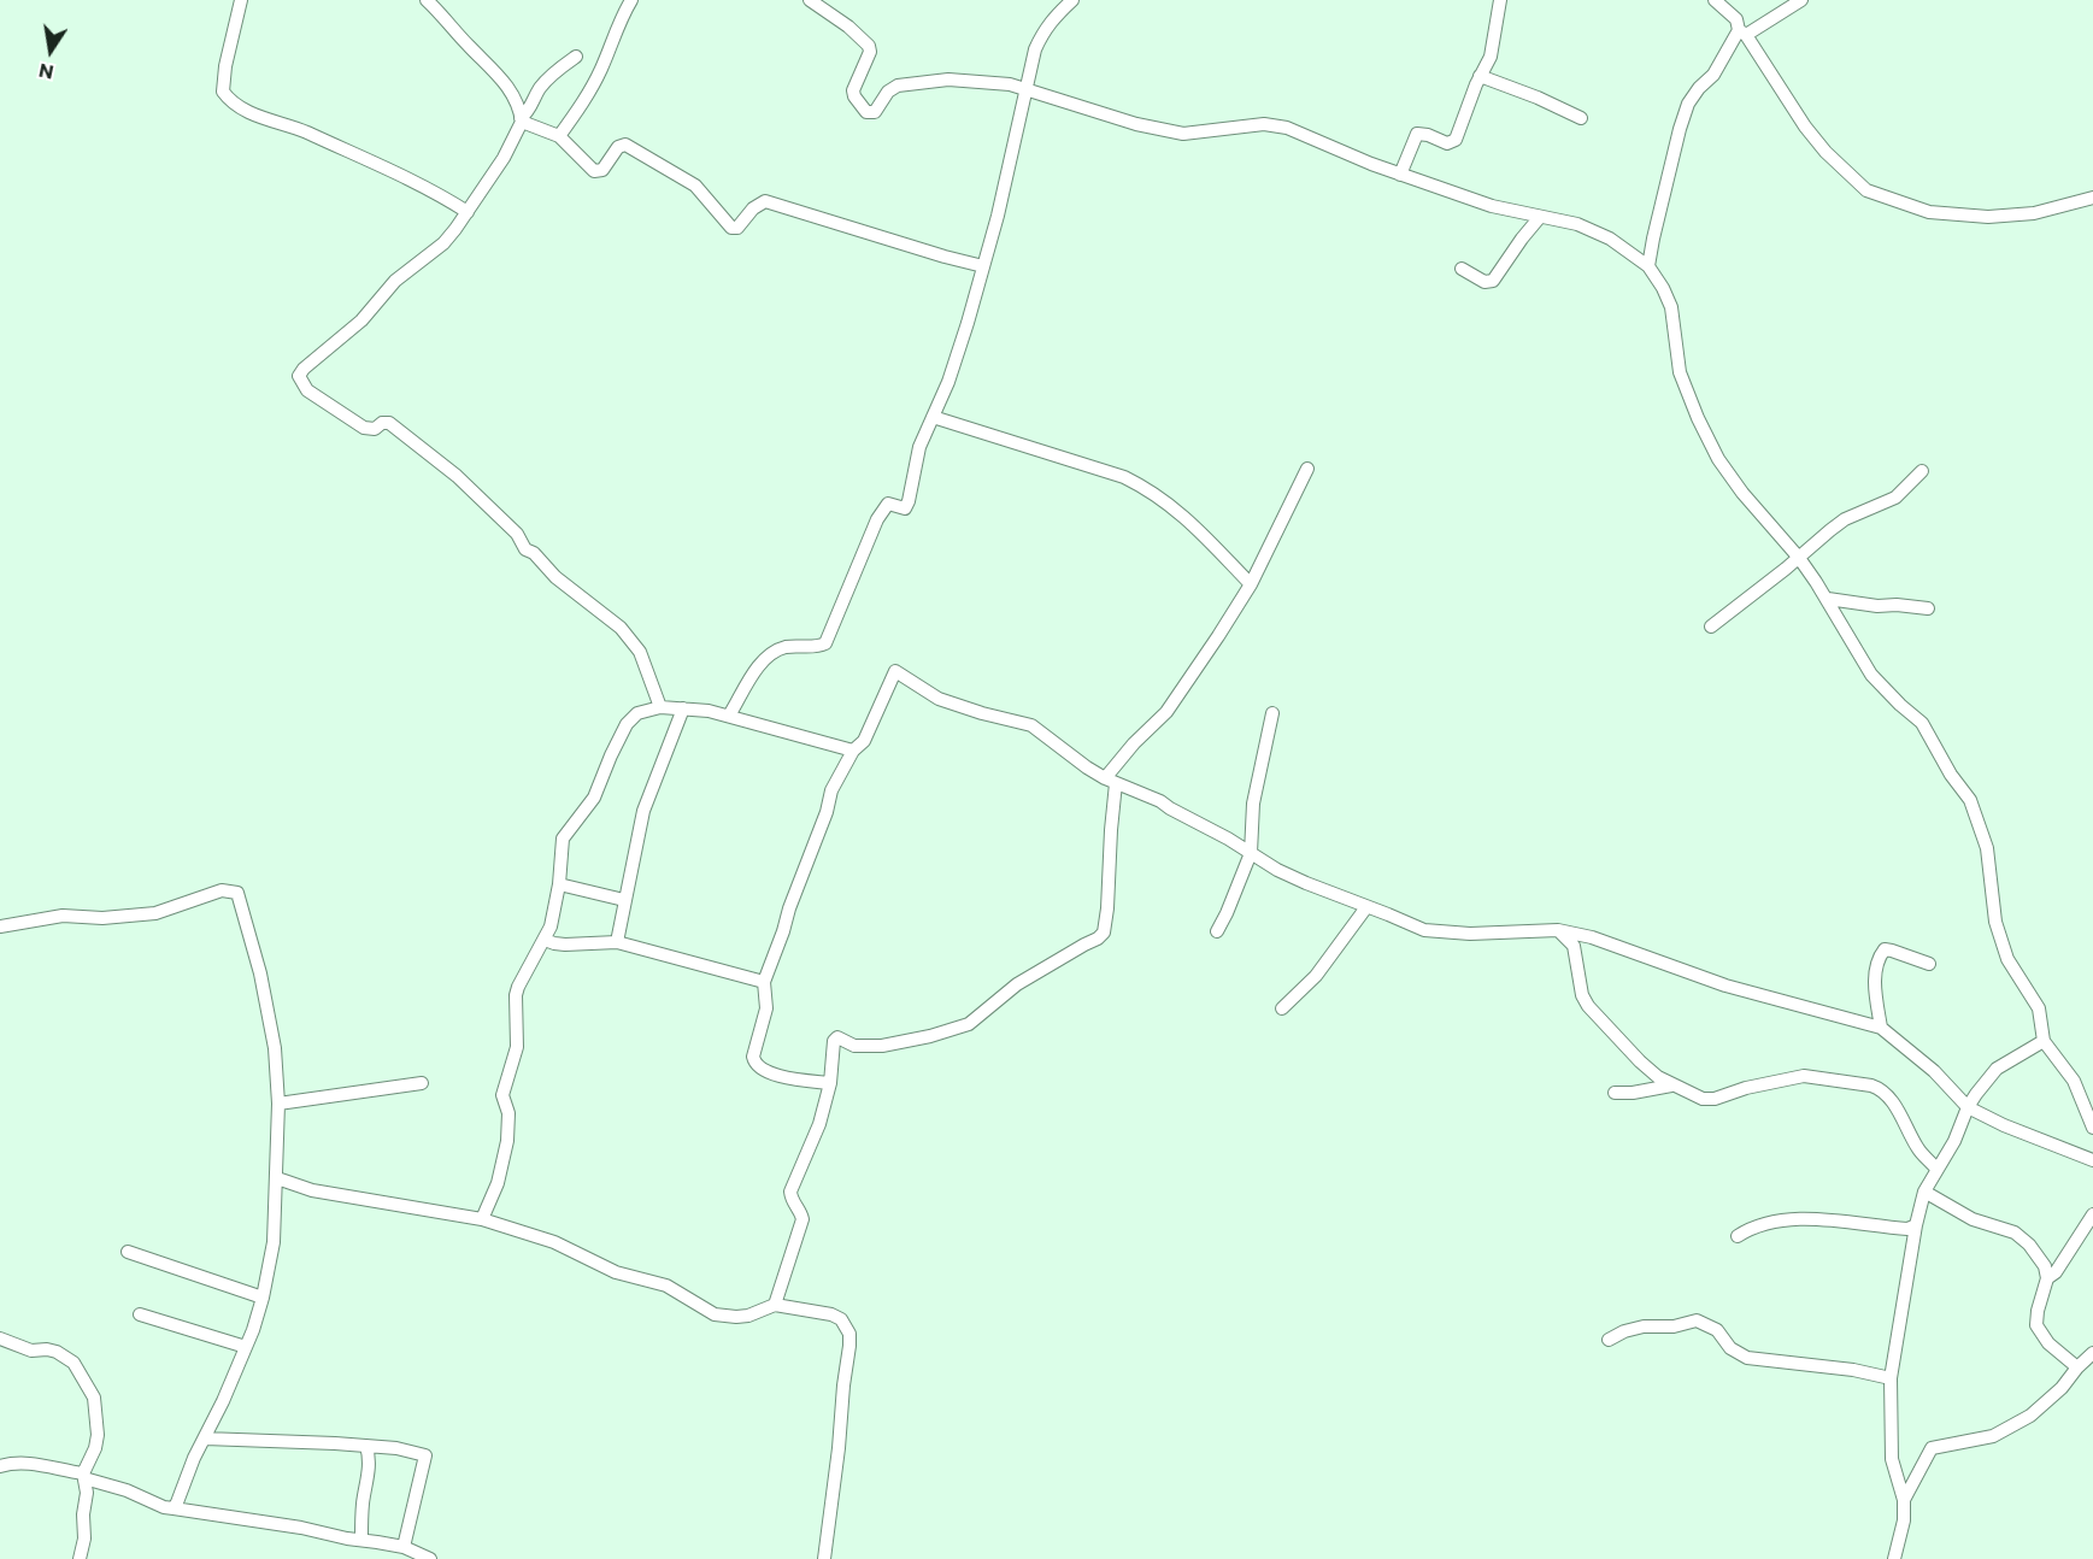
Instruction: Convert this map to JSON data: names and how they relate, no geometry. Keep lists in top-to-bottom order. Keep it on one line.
{"north":"bottom"}
